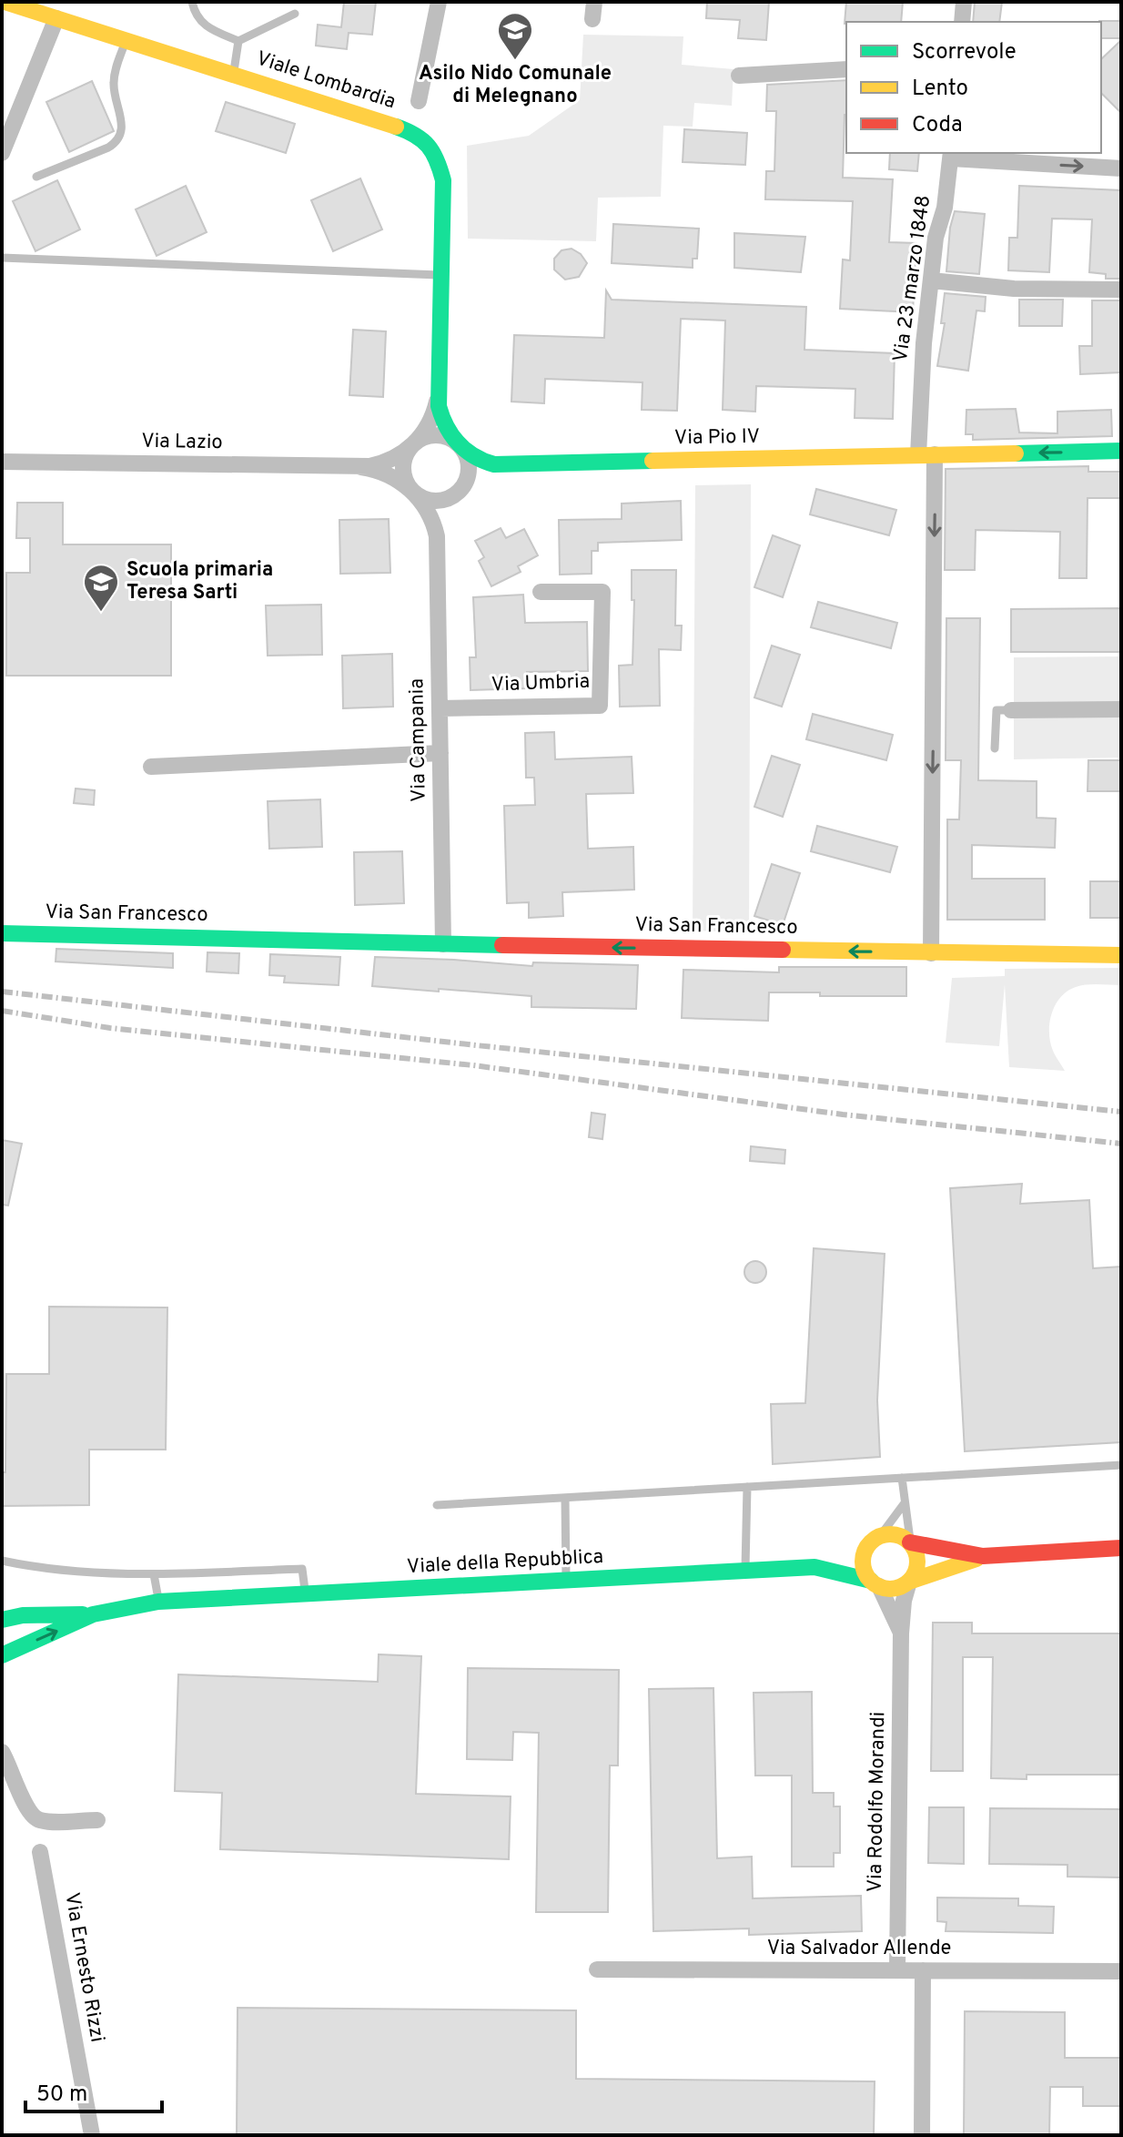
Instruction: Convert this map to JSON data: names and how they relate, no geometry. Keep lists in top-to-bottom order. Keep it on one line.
{"streets":{"street":["Viale Lombardia","Via 23 marzo 1848","Via Pio IV","Via Lazio","Via Umbria","Via Campania","Via San Francesco","Viale della Repubblica","Via Rodolfo Morandi","Via Salvador Allende","Via Ernesto Rizzi"]},"crossings":[["Viale Lombardia","Via Pio IV"],["Viale Lombardia","Via Lazio"],["Viale Lombardia","Via Campania"],["Via 23 marzo 1848","Via Pio IV"],["Via Pio IV","Via Lazio"],["Via Pio IV","Via Campania"],["Via Lazio","Via Campania"],["Via Umbria","Via Campania"],["Via Campania","Via San Francesco"],["Viale della Repubblica","Via Rodolfo Morandi"],["Via Rodolfo Morandi","Via Salvador Allende"]],"one_way":["Via San Francesco"],"places":{"school or university":["Asilo Nido Comunale di Melegnano","Scuola primaria Teresa Sarti"]},"legend":["Scorrevole","Lento","Coda"],"scale_bar":"50 m"}
